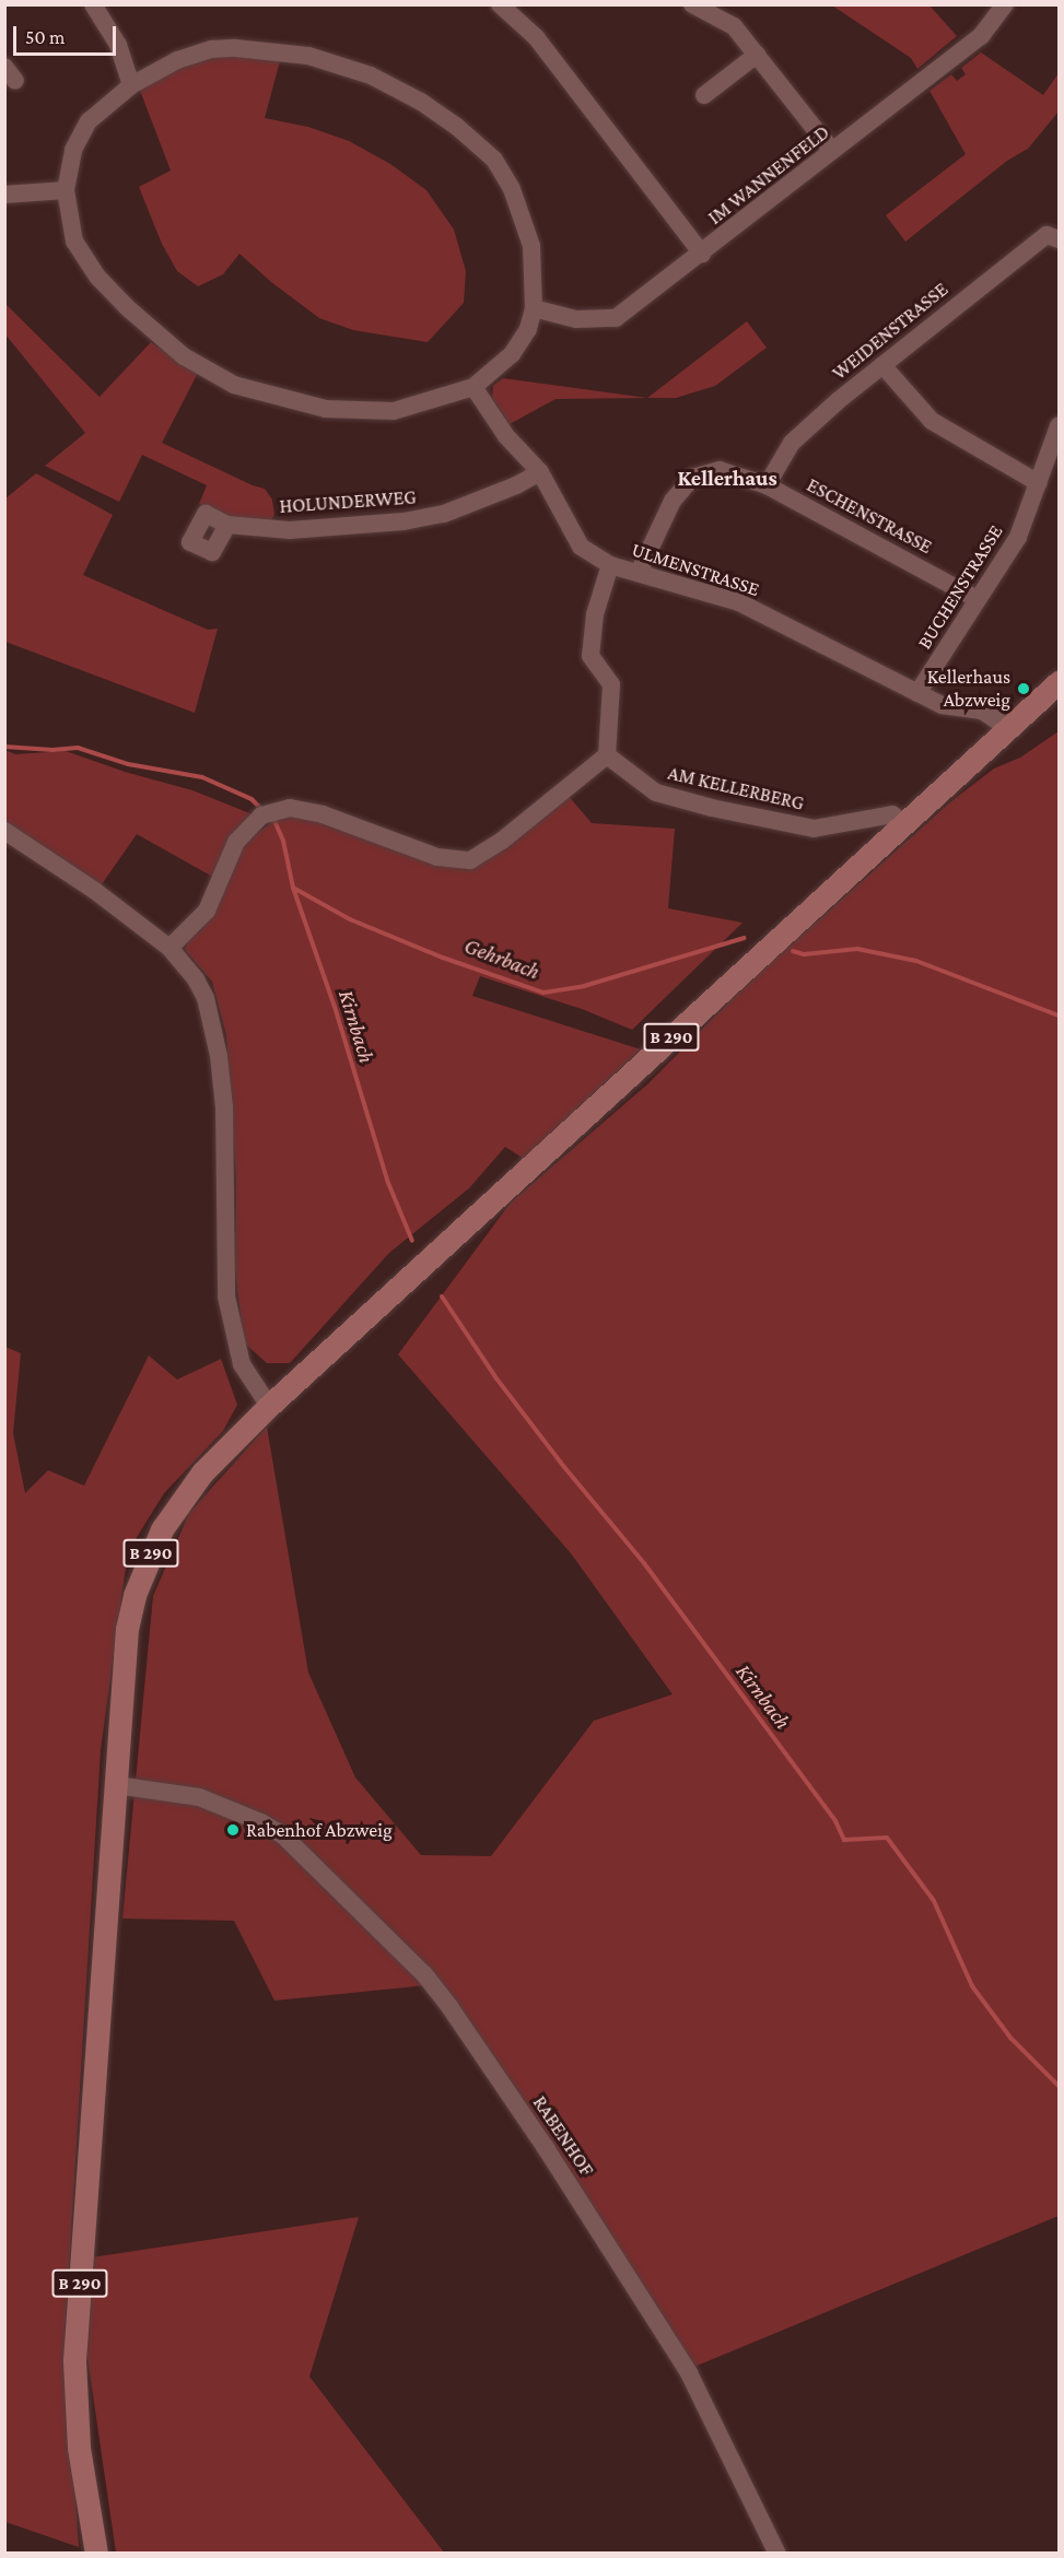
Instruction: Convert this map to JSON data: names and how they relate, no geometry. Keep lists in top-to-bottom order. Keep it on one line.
{"streets":{"main road":["B 290"],"street":["IM WANNENFELD","WEIDENSTRASSE","HOLUNDERWEG","ESCHENSTRASSE","ULMENSTRASSE","BUCHENSTRASSE","AM KELLERBERG","RABENHOF"]},"crossings":[["WEIDENSTRASSE","ESCHENSTRASSE"],["HOLUNDERWEG","ULMENSTRASSE"],["ESCHENSTRASSE","ULMENSTRASSE"],["ESCHENSTRASSE","BUCHENSTRASSE"],["ULMENSTRASSE","BUCHENSTRASSE"],["ULMENSTRASSE","B 290"],["AM KELLERBERG","B 290"],["B 290","RABENHOF"]],"districts":["Kellerhaus"],"water":["Gehrbach","Kirnbach"],"places":["Kellerhaus Abzweig","Rabenhof Abzweig"],"scale_bar":"50 m"}
